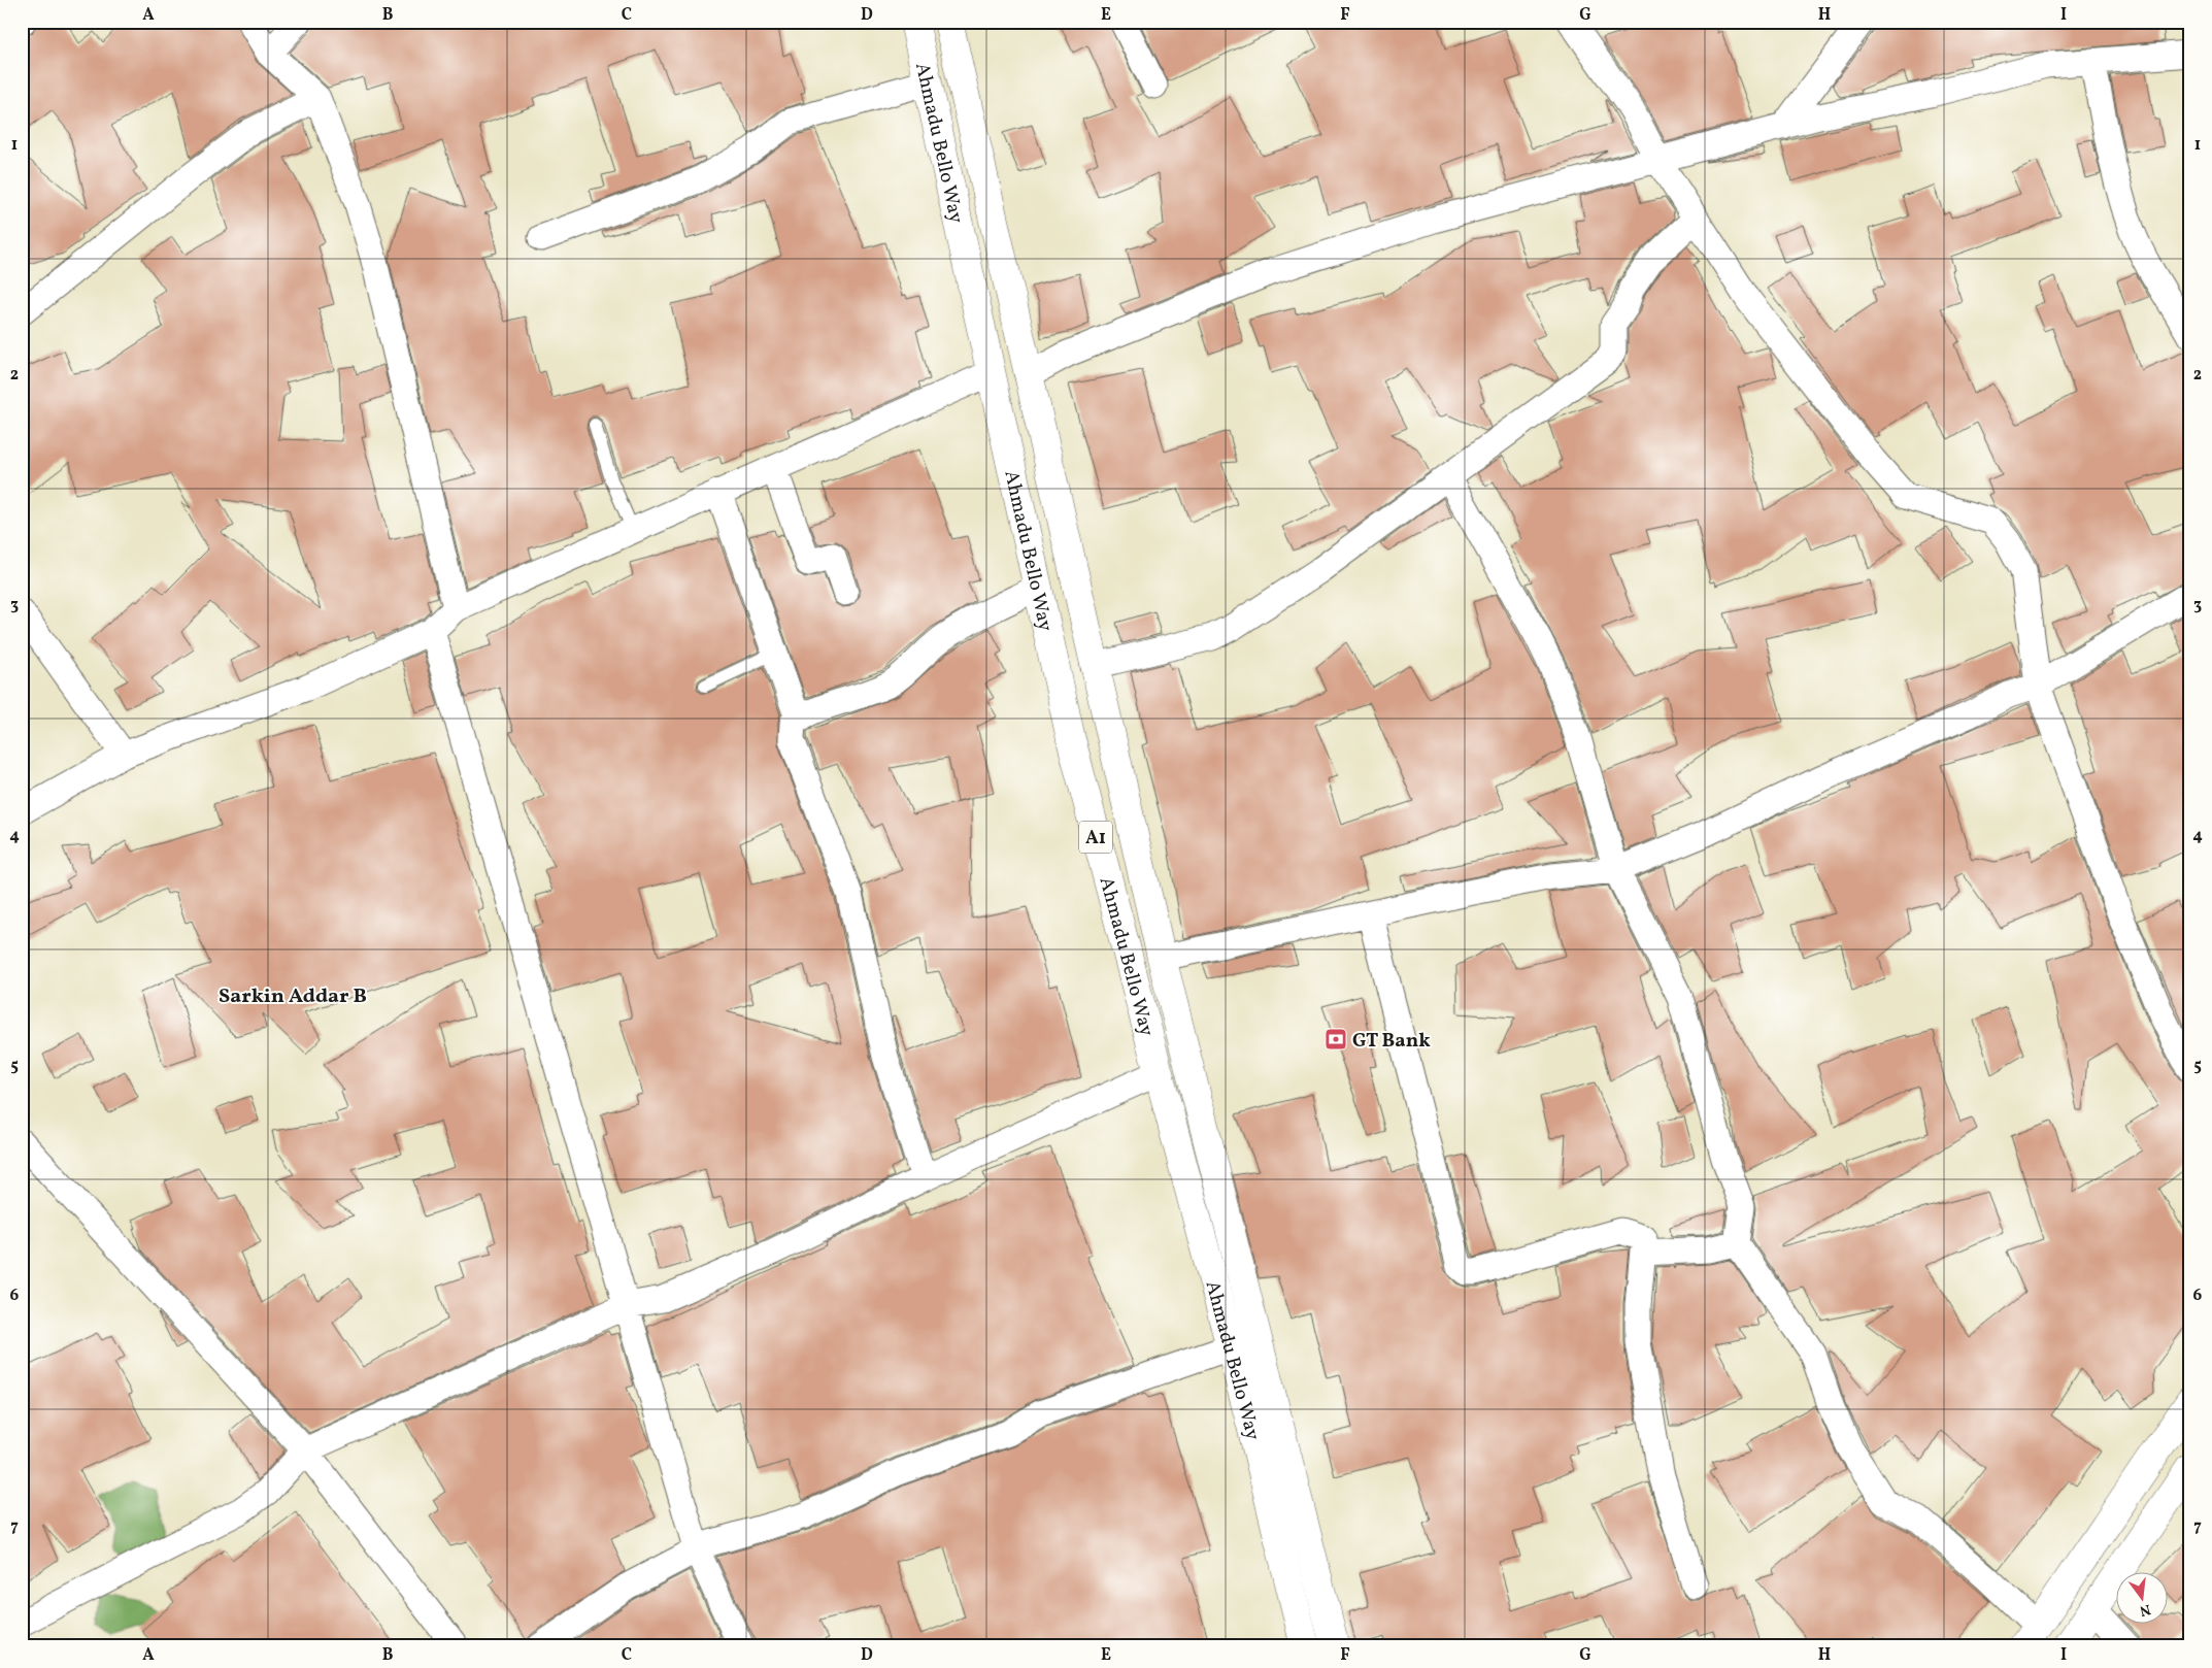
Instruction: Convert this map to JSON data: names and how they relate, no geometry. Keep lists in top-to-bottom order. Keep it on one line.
{"streets":{"main road":["Ahmadu Bello Way","A1"]},"districts":["Sarkin Addar B"],"places":{"bank":["GT Bank"]},"north":"bottom","grid":{"columns":["A","B","C","D","E","F","G","H","I"],"rows":["1","2","3","4","5","6","7"]}}
